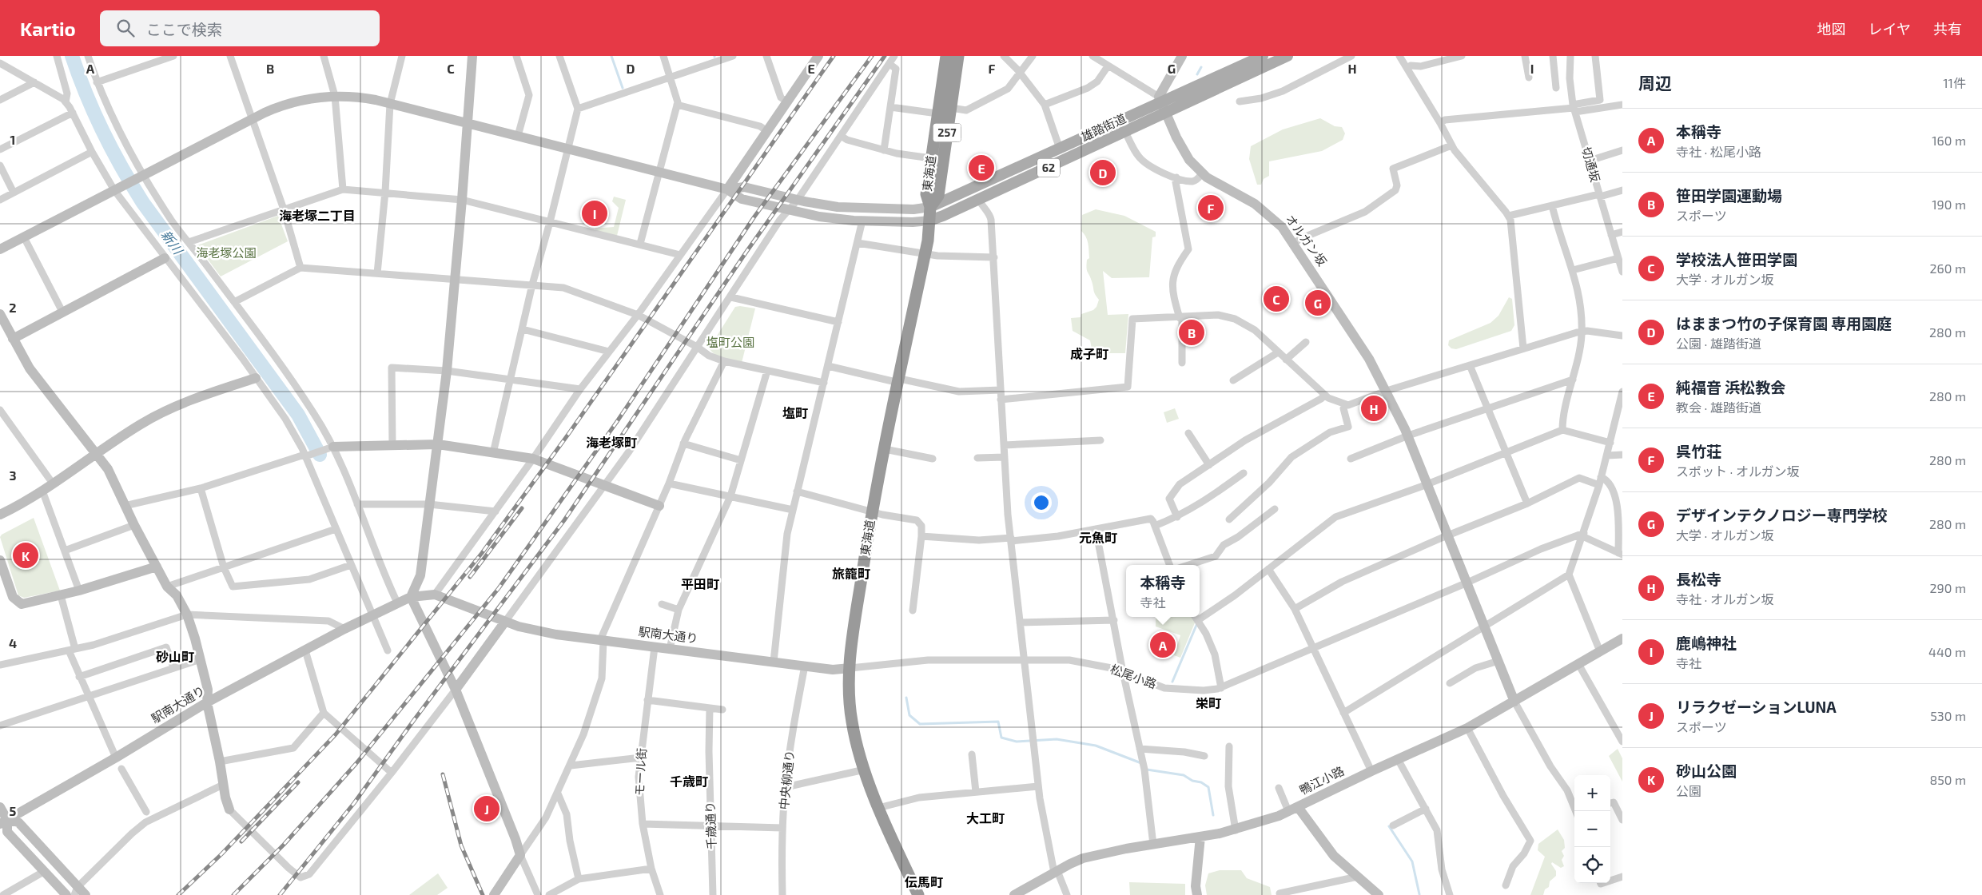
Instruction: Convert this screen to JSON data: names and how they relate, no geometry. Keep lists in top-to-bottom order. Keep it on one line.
{"streets":{"highway":["257","東海道"],"main road":["雄踏街道","62"],"street":["切通坂","オルガン坂","駅南大通り","松尾小路","モール街","中央柳通り","鴨江小路","千歳通り"]},"crossings":[["雄踏街道","257"],["雄踏街道","東海道"],["雄踏街道","オルガン坂"],["257","東海道"],["東海道","駅南大通り"],["東海道","松尾小路"],["オルガン坂","松尾小路"],["オルガン坂","鴨江小路"],["駅南大通り","松尾小路"],["駅南大通り","モール街"],["駅南大通り","中央柳通り"]],"districts":["海老塚二丁目","成子町","塩町","海老塚町","元魚町","旅籠町","平田町","砂山町","栄町","千歳町","大工町","伝馬町"],"water":["新川"],"parks":["海老塚公園","塩町公園"],"page":{"header":"Kartio","search":"ここで検索","nav":["地図","レイヤ","共有"],"heading":["周辺","11件"],"list":[{"mark":"A","name":"本稱寺","note":"寺社 · 松尾小路","value":"160 m"},{"mark":"B","name":"笹田学園運動場","note":"スポーツ","value":"190 m"},{"mark":"C","name":"学校法人笹田学園","note":"大学 · オルガン坂","value":"260 m"},{"mark":"D","name":"はままつ竹の子保育園 専用園庭","note":"公園 · 雄踏街道","value":"280 m"},{"mark":"E","name":"純福音 浜松教会","note":"教会 · 雄踏街道","value":"280 m"},{"mark":"F","name":"呉竹荘","note":"スポット · オルガン坂","value":"280 m"},{"mark":"G","name":"デザインテクノロジー専門学校","note":"大学 · オルガン坂","value":"280 m"},{"mark":"H","name":"長松寺","note":"寺社 · オルガン坂","value":"290 m"},{"mark":"I","name":"鹿嶋神社","note":"寺社","value":"440 m"},{"mark":"J","name":"リラクゼーションLUNA","note":"スポーツ","value":"530 m"},{"mark":"K","name":"砂山公園","note":"公園","value":"850 m"}],"pins":["E","D","F","I","C","G","B","H","K","A","J"],"popup":["本稱寺","寺社"],"map_buttons":["+","−"]},"grid":{"columns":["A","B","C","D","E","F","G","H","I"],"rows":["1","2","3","4","5"]}}
